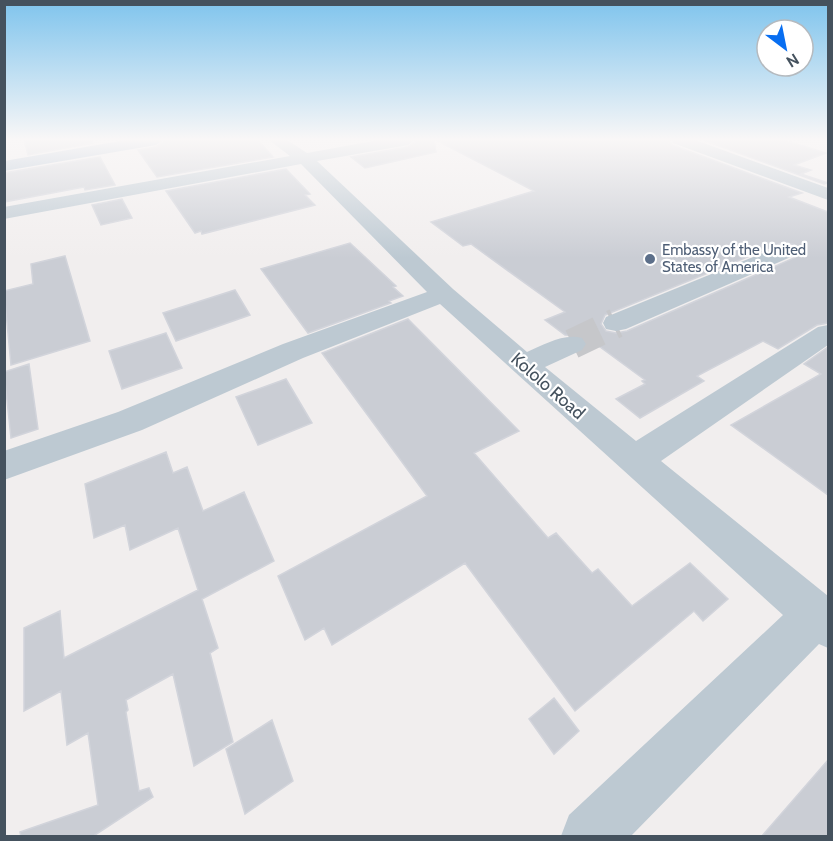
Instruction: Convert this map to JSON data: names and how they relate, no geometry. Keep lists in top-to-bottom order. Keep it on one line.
{"streets":{"street":["Kololo Road"]},"places":["Embassy of the United States of America"],"north":"bottom right"}
